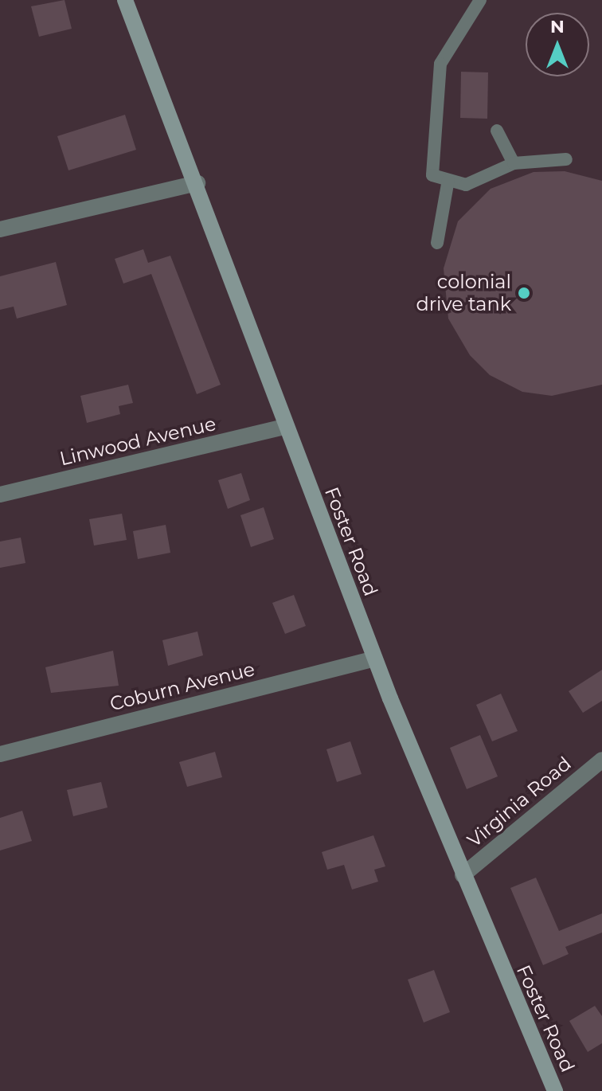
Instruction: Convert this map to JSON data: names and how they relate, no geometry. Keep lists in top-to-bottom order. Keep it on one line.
{"streets":{"street":["Linwood Avenue","Foster Road","Coburn Avenue","Virginia Road"]},"crossings":[["Linwood Avenue","Foster Road"],["Foster Road","Coburn Avenue"],["Foster Road","Virginia Road"]],"places":["colonial drive tank"],"north":"top"}
